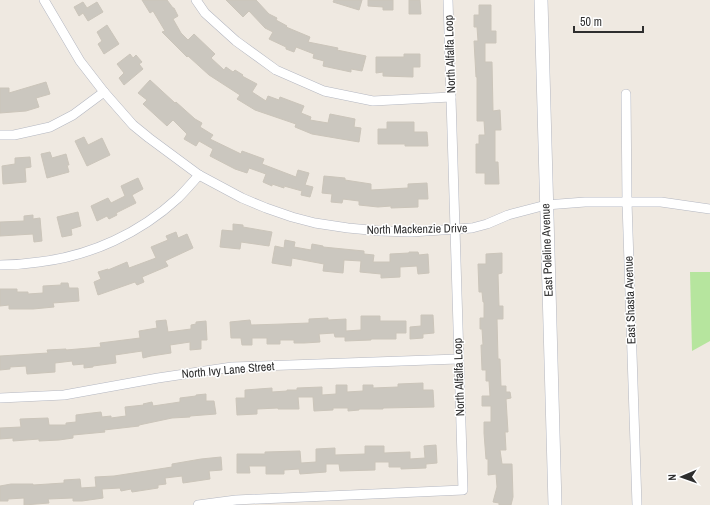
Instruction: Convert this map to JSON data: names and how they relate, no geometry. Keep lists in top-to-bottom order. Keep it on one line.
{"streets":{"main road":["East Poleline Avenue"],"street":["North Alfalfa Loop","North Mackenzie Drive","East Shasta Avenue","North Ivy Lane Street"]},"crossings":[["North Alfalfa Loop","North Mackenzie Drive"],["North Alfalfa Loop","North Ivy Lane Street"],["North Mackenzie Drive","East Poleline Avenue"],["North Mackenzie Drive","East Shasta Avenue"]],"scale_bar":"50 m","north":"left"}
